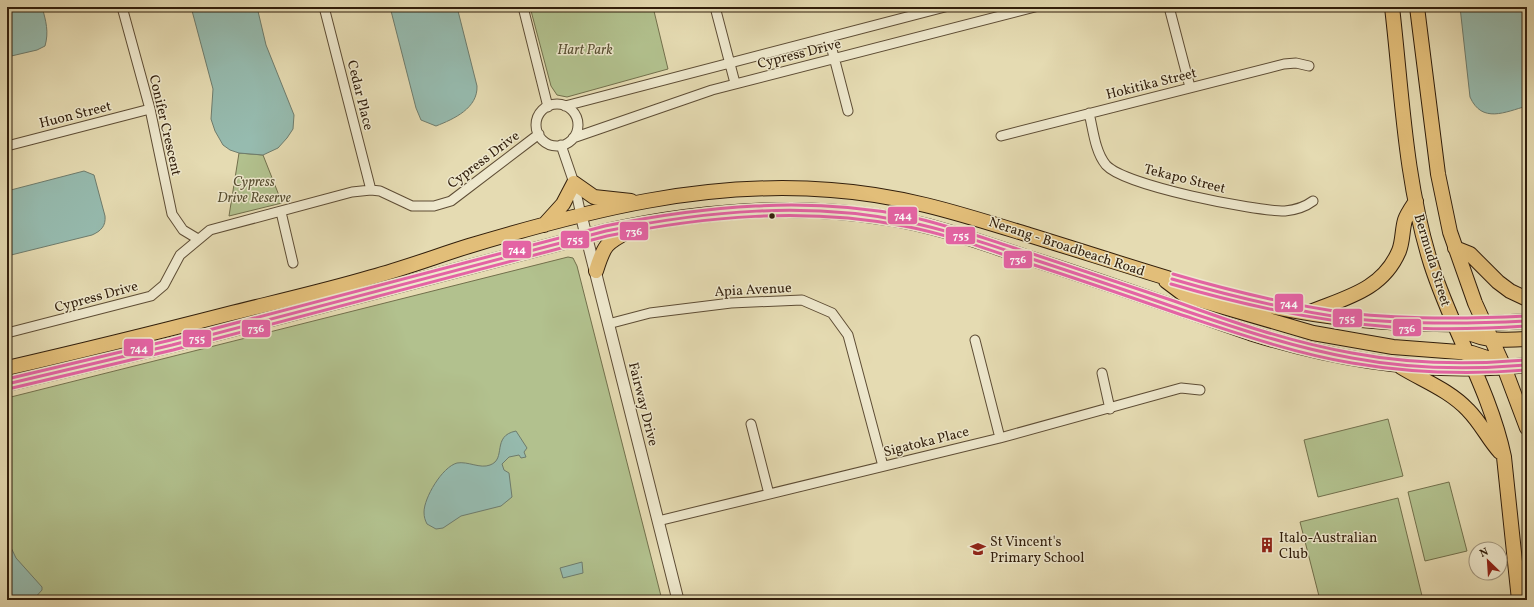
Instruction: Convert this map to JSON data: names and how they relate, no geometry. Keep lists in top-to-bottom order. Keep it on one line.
{"streets":{"main road":["Nerang - Broadbeach Road","Bermuda Street"],"street":["Cypress Drive","Hokitika Street","Cedar Place","Huon Street","Conifer Crescent","Tekapo Street","Apia Avenue","Fairway Drive","Sigatoka Place"]},"crossings":[["Cypress Drive","Cedar Place"],["Cypress Drive","Conifer Crescent"],["Hokitika Street","Tekapo Street"],["Huon Street","Conifer Crescent"],["Nerang - Broadbeach Road","Bermuda Street"],["Nerang - Broadbeach Road","Fairway Drive"],["Apia Avenue","Fairway Drive"],["Apia Avenue","Sigatoka Place"],["Fairway Drive","Sigatoka Place"]],"parks":["Hart Park","Cypress Drive Reserve"],"places":{"building":["Italo-Australian Club"],"school or university":["St Vincent's Primary School"]},"lines":["transit line 744","transit line 755","transit line 736"],"north":"top left"}
